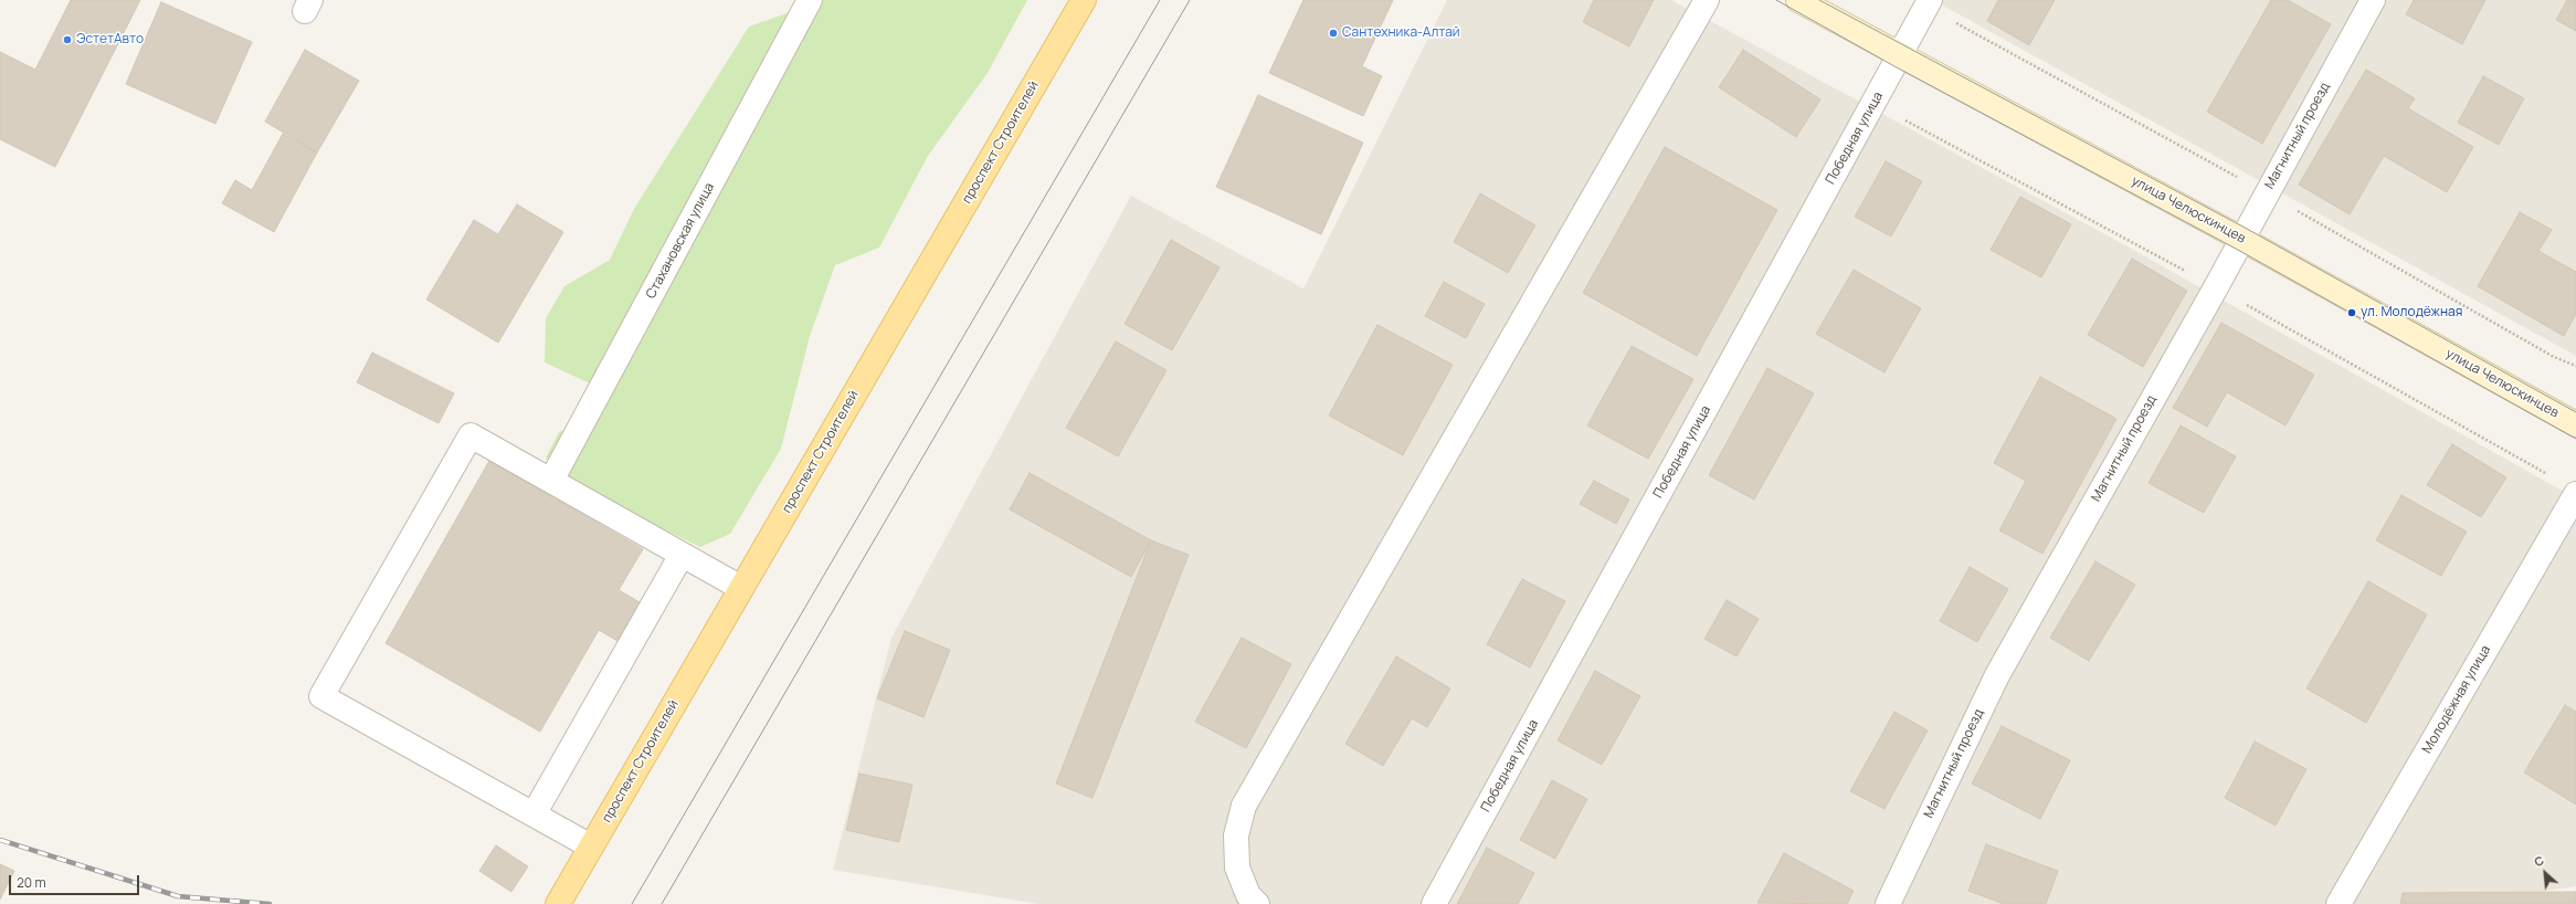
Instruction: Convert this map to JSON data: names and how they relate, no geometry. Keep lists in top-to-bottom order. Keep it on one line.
{"streets":{"main road":["проспект Строителей","улица Челюскинцев"],"street":["Магнитный проезд","Победная улица","Стахановская улица","Молодёжная улица"]},"crossings":[["Магнитный проезд","улица Челюскинцев"],["Победная улица","улица Челюскинцев"]],"places":["Сантехника-Алтай","ЭстетАвто","ул. Молодёжная"],"scale_bar":"20 m","north":"top left"}
